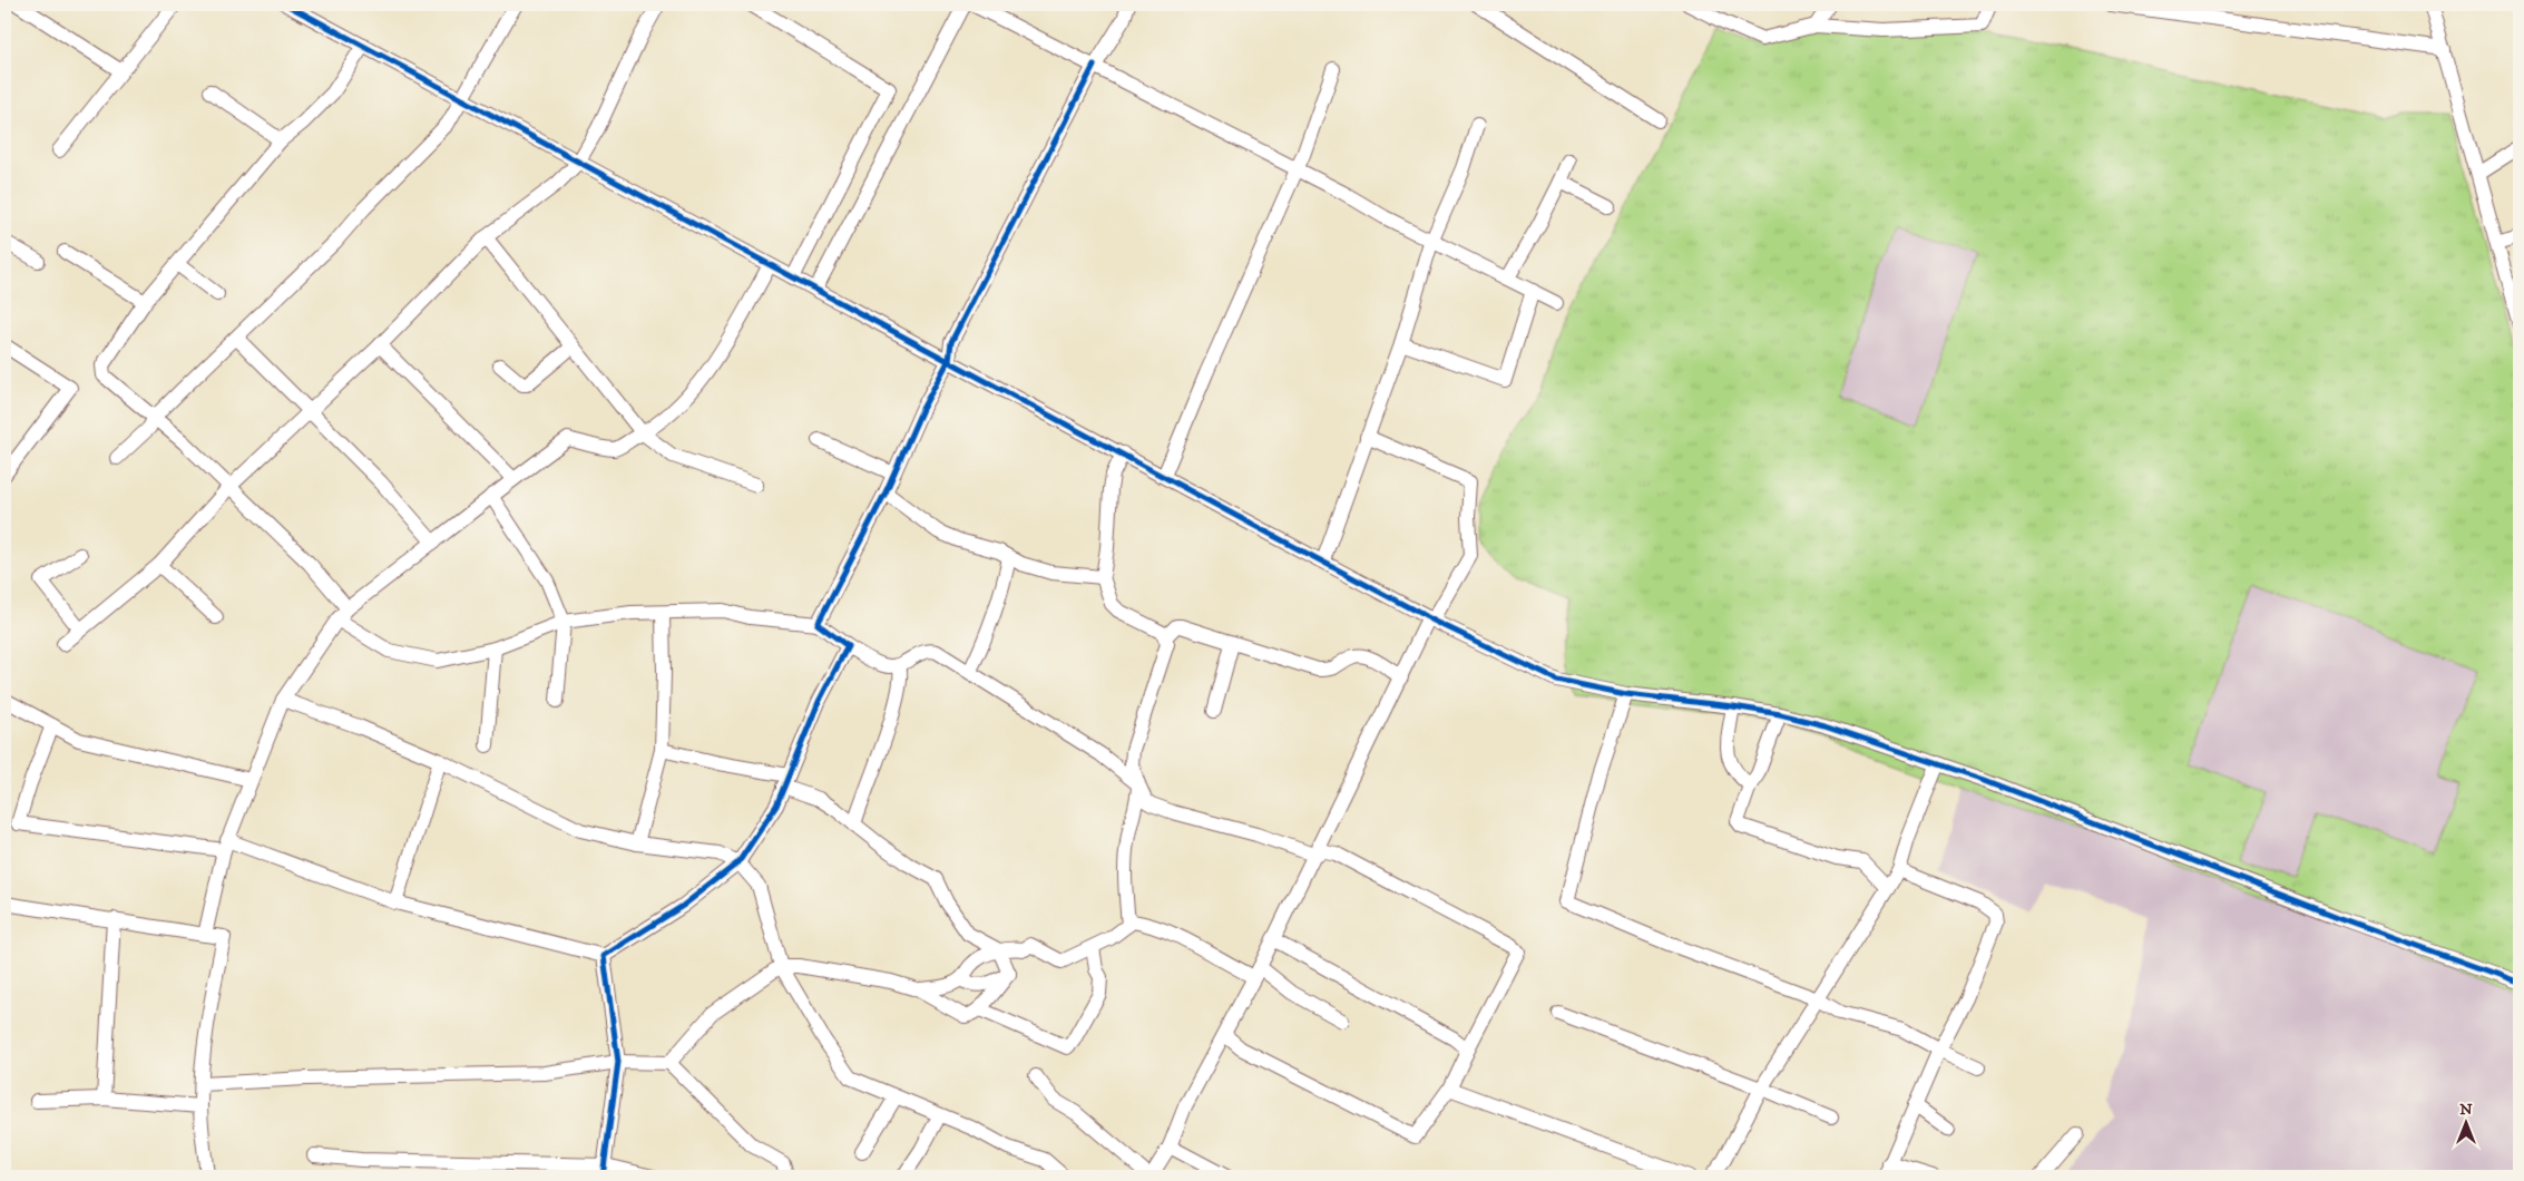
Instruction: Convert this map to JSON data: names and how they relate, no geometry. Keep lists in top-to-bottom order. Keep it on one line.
{"north":"top"}
